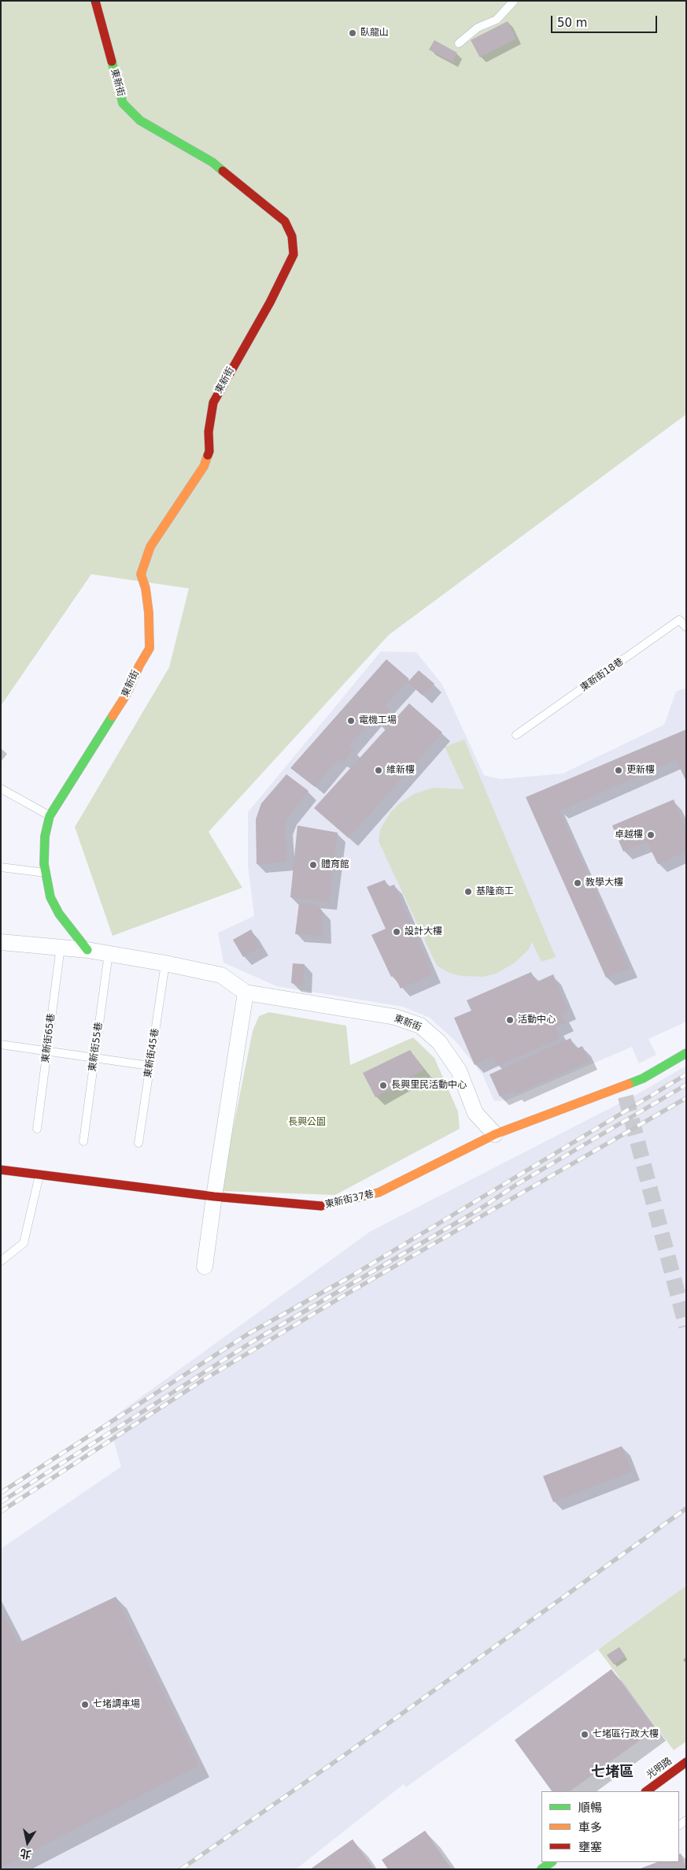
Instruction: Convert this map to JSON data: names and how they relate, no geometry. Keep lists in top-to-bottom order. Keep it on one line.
{"streets":{"street":["東新街","東新街37巷","光明路"],"lane":["東新街18巷","東新街65巷","東新街55巷","東新街45巷"]},"crossings":[["東新街","東新街65巷"],["東新街","東新街55巷"],["東新街","東新街45巷"],["東新街","東新街37巷"]],"districts":["七堵區"],"parks":["長興公園"],"places":["臥龍山","電機工場","維新樓","更新樓","卓越樓","體育館","教學大樓","基隆商工","設計大樓","活動中心","長興里民活動中心","七堵調車場","七堵區行政大樓"],"legend":["順暢","車多","壅塞"],"scale_bar":"50 m","north":"bottom"}
